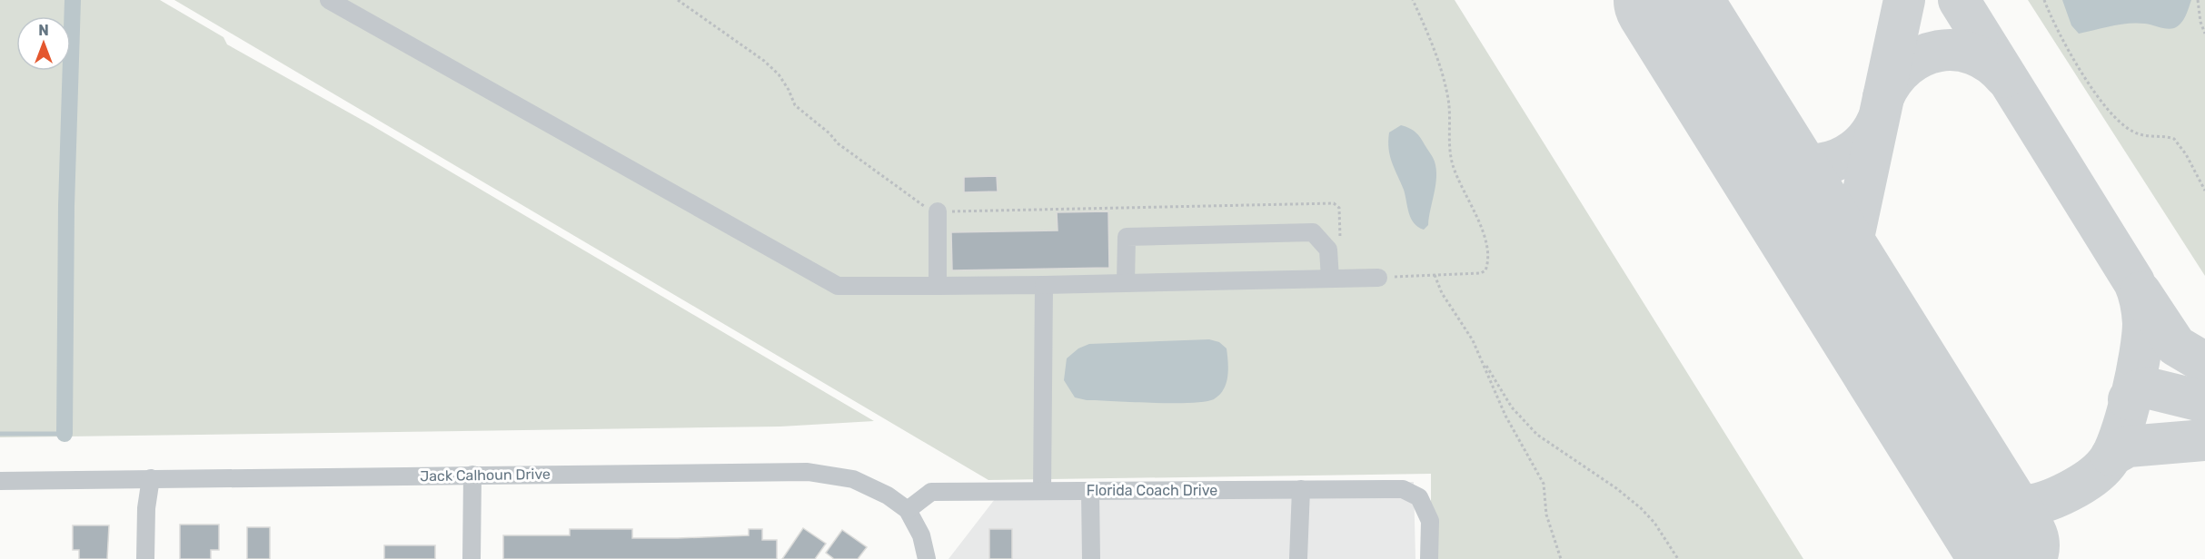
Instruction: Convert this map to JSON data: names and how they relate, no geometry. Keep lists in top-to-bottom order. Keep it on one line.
{"streets":{"street":["Jack Calhoun Drive","Florida Coach Drive"]},"crossings":[["Jack Calhoun Drive","Florida Coach Drive"]],"north":"top"}
